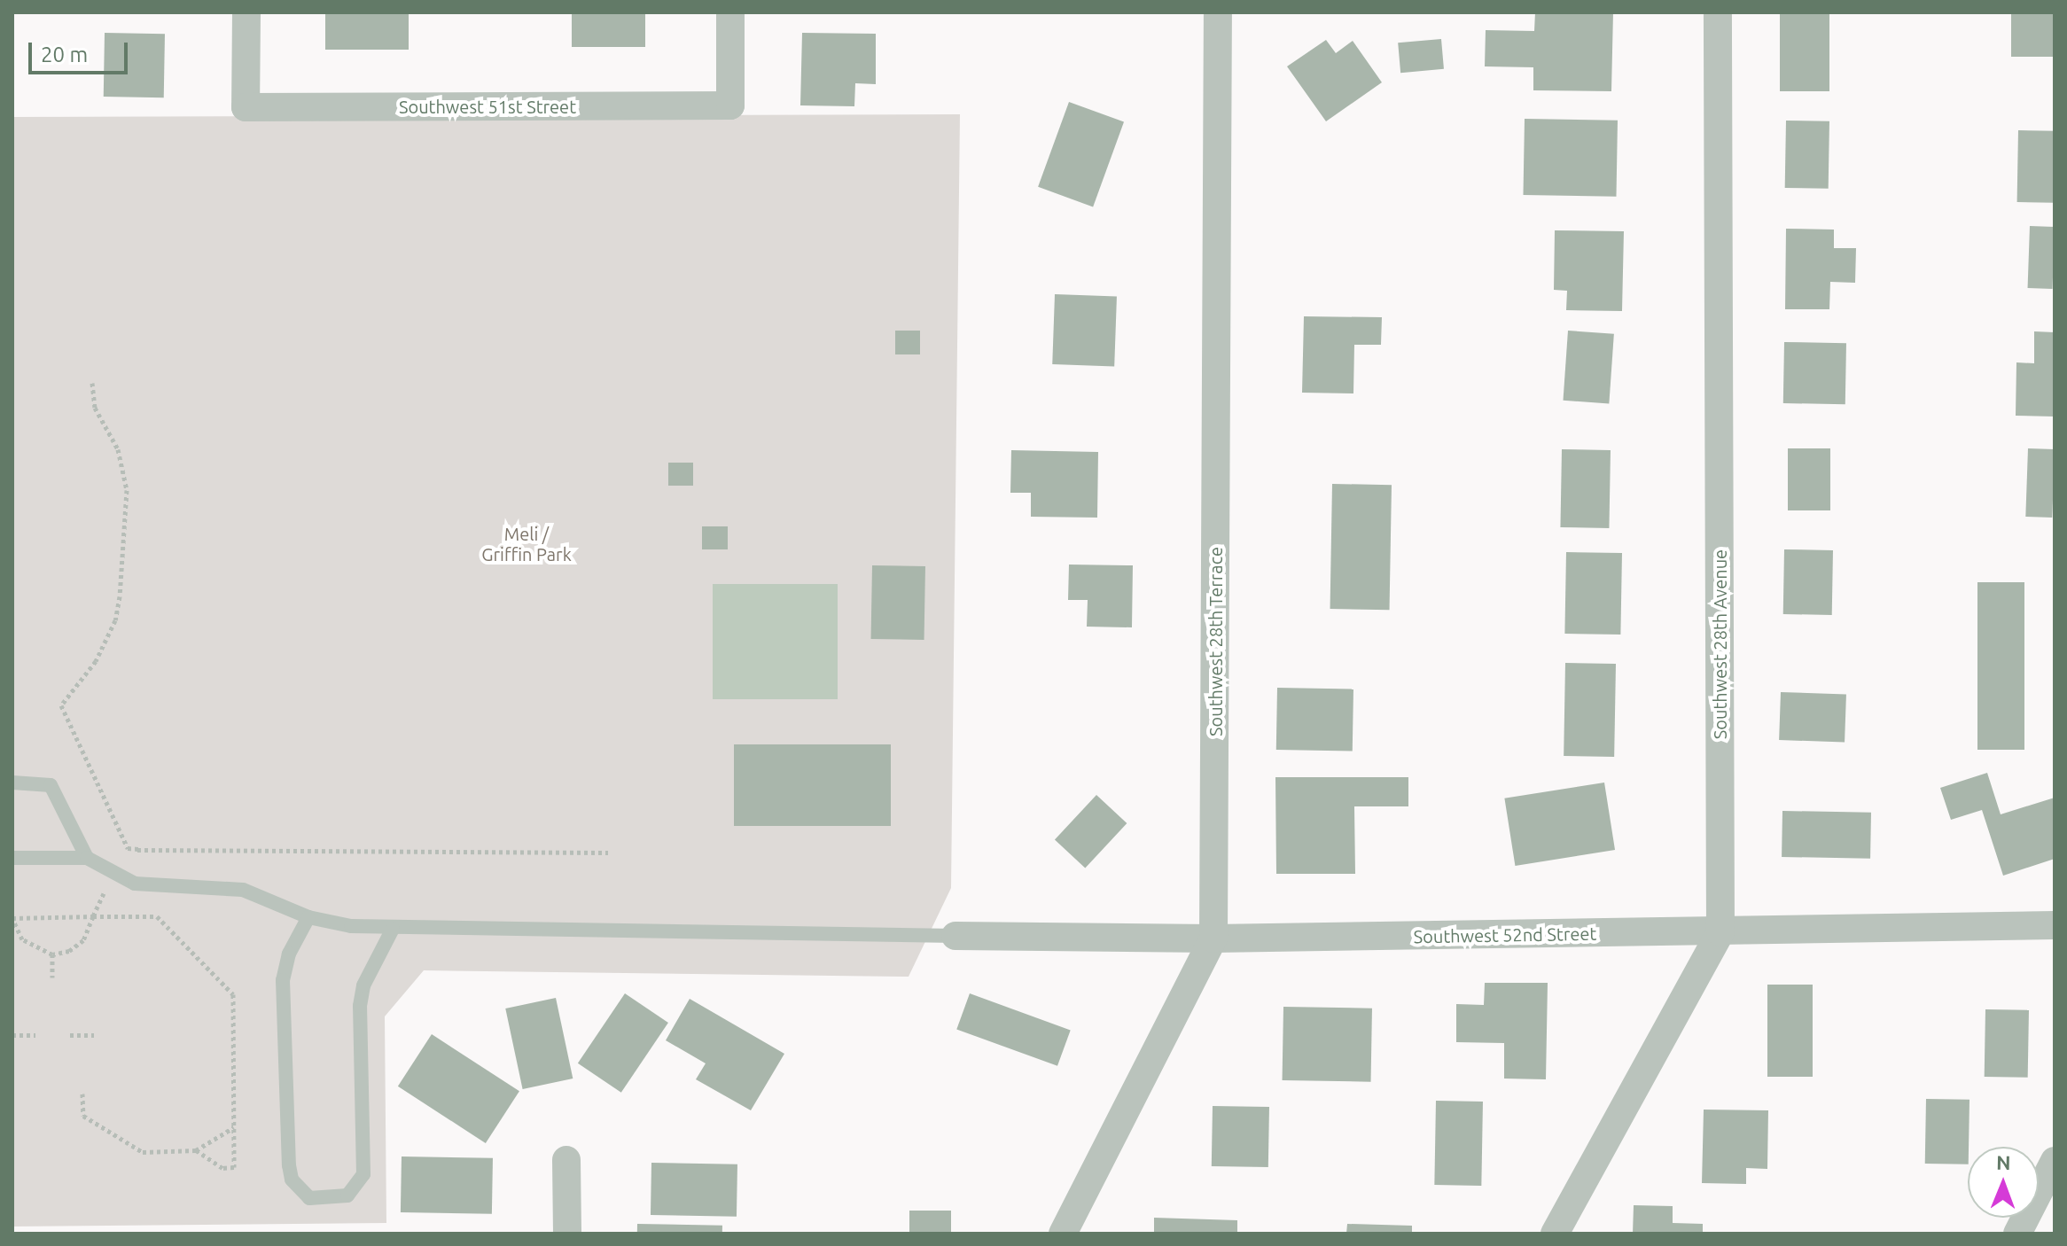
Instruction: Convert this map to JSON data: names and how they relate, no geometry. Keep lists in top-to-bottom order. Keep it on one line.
{"streets":{"street":["Southwest 51st Street","Southwest 28th Terrace","Southwest 28th Avenue","Southwest 52nd Street"]},"crossings":[["Southwest 28th Terrace","Southwest 52nd Street"],["Southwest 28th Avenue","Southwest 52nd Street"]],"parks":["Meli / Griffin Park"],"scale_bar":"20 m","north":"top"}
